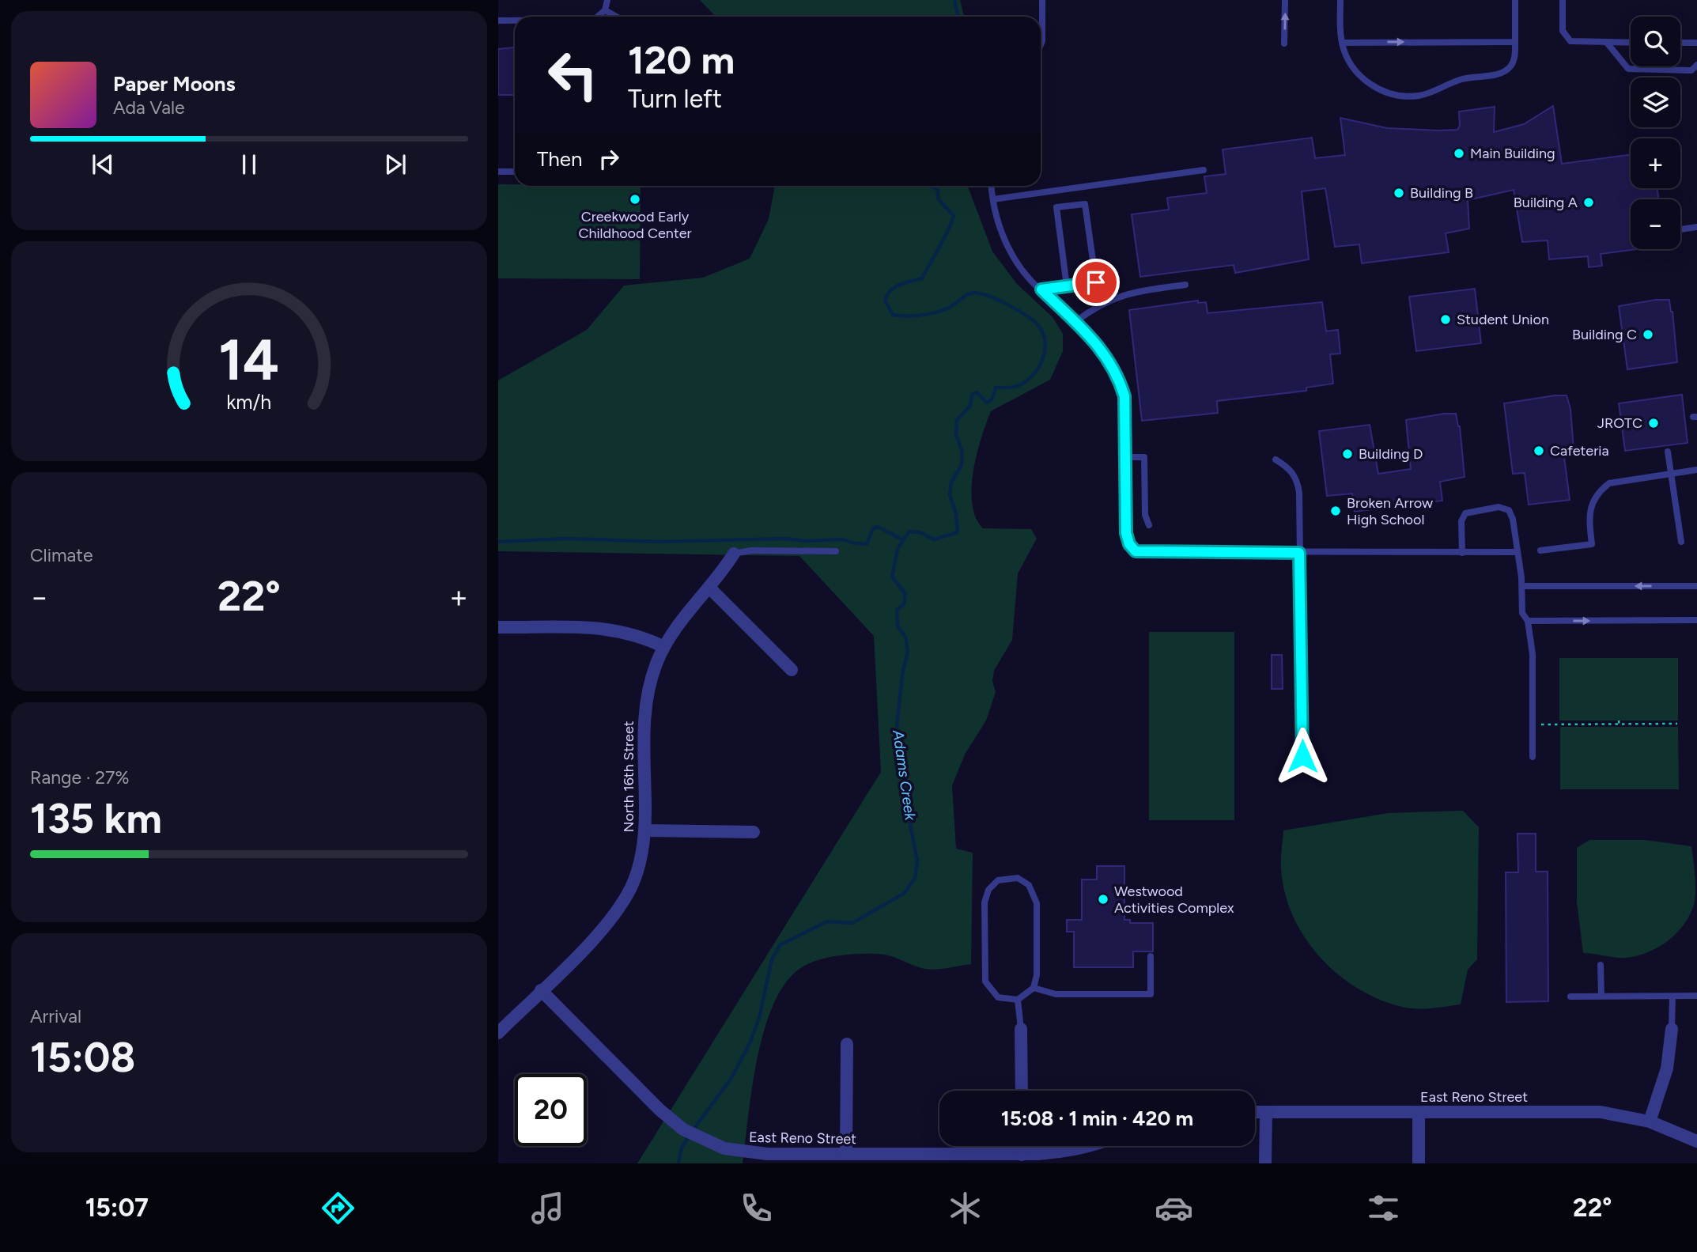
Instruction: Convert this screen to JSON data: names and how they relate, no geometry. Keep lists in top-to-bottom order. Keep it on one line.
{"streets":{"street":["North 16th Street","East Reno Street"]},"crossings":[["North 16th Street","East Reno Street"]],"water":["Adams Creek"],"places":["Main Building","Building B","Creekwood Early Childhood Center","Building A","Student Union","Building C","JROTC","Cafeteria","Building D","Broken Arrow High School","Westwood Activities Complex"],"page":{"map_buttons":["+","−"],"turn":["120 m","Turn left"],"song":["Paper Moons","Ada Vale"],"then":"Then","tile":["Climate",["Range · 27%","135 km"],["Arrival","15:08"]],"heat":["−","22°","+"],"limit":"20","trip":"15:08 · 1 min · 420 m","tabs":["15:07","22°"],"gauge":["14","km/h"]}}
